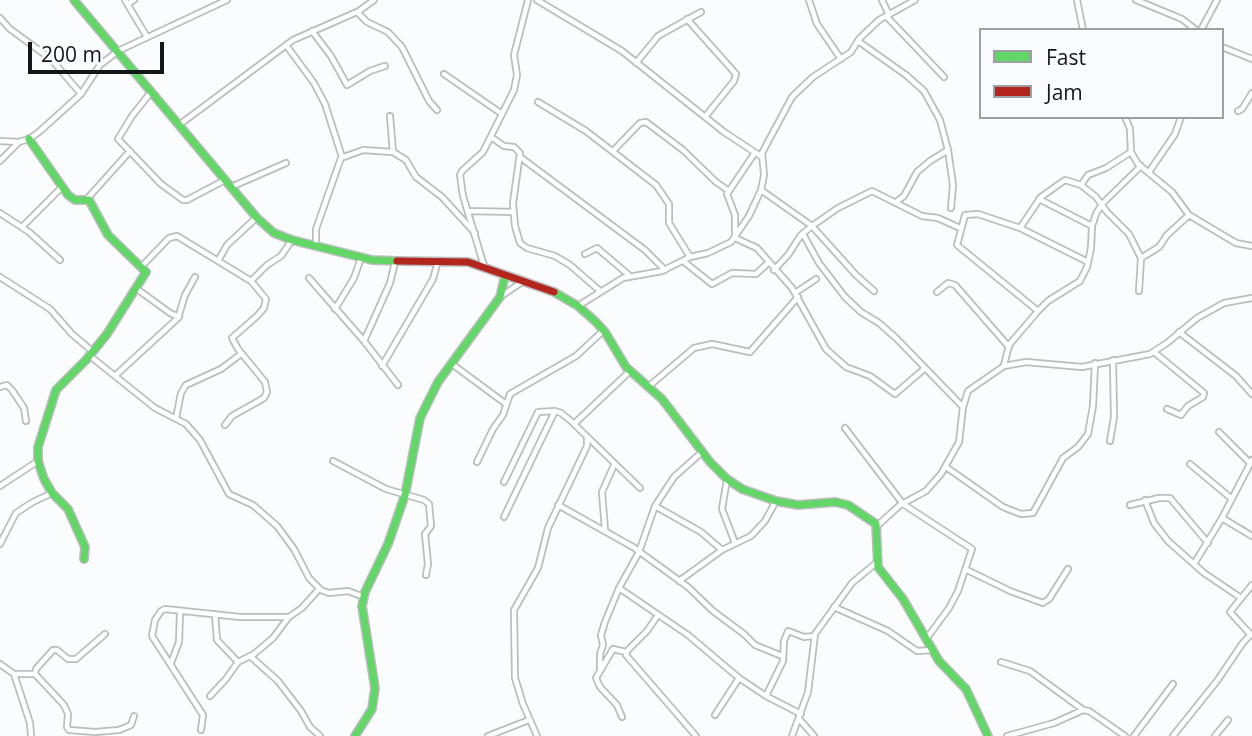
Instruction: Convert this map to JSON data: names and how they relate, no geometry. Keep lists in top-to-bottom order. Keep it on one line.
{"legend":["Fast","Jam"],"scale_bar":"200 m"}
